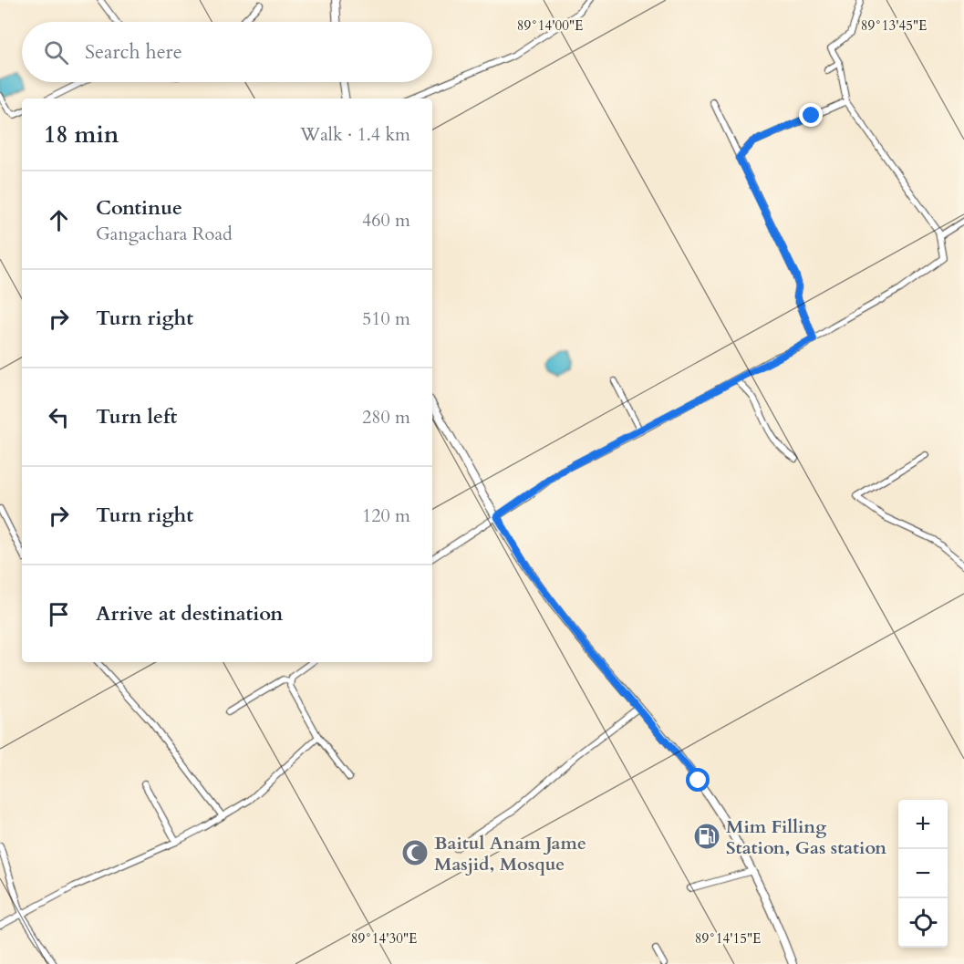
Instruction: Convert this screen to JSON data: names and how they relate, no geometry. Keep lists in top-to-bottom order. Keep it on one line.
{"places":{"fuel station":["Mim Filling Station, Gas station"],"mosque":["Baitul Anam Jame Masjid, Mosque"]},"page":{"search":"Search here","heading":["18 min","Walk · 1.4 km"],"list":[["Continue","Gangachara Road","460 m"],["Turn right","510 m"],["Turn left","280 m"],["Turn right","120 m"],"Arrive at destination"],"map_buttons":["+","−"]},"coordinates":["89°14'00\"E","89°13'45\"E","89°14'30\"E","89°14'15\"E"]}
